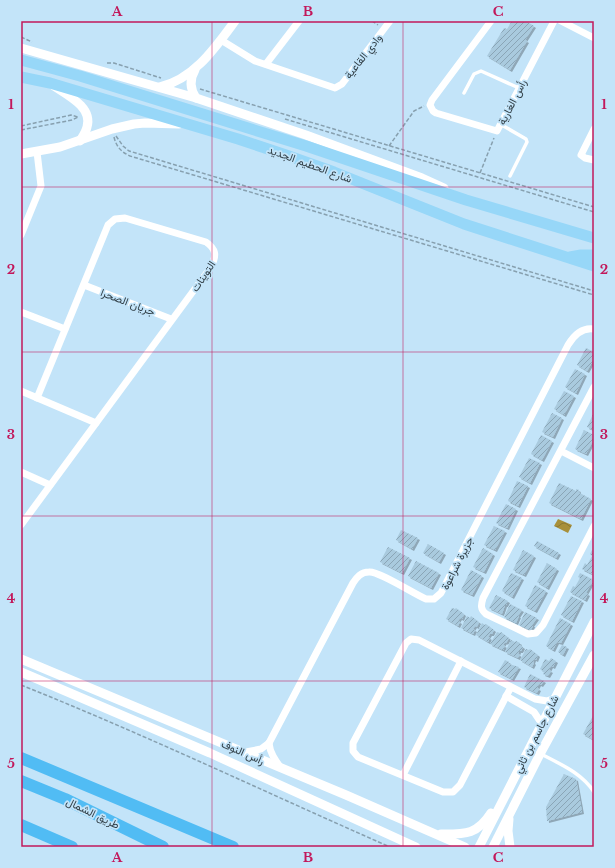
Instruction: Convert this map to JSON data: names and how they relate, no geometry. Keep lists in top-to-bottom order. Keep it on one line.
{"streets":{"highway":["طريق الشمال"],"main road":["شارع الحطيم الجديد"],"street":["وادي القاعية","رأس الغارية","التوينات","جريان الصحرا","جزيرة شراعوة","شارع جاسم بن ثاني","رأس النوف"]},"crossings":[["التوينات","جريان الصحرا"]],"grid":{"columns":["A","B","C"],"rows":["1","2","3","4","5"]}}
